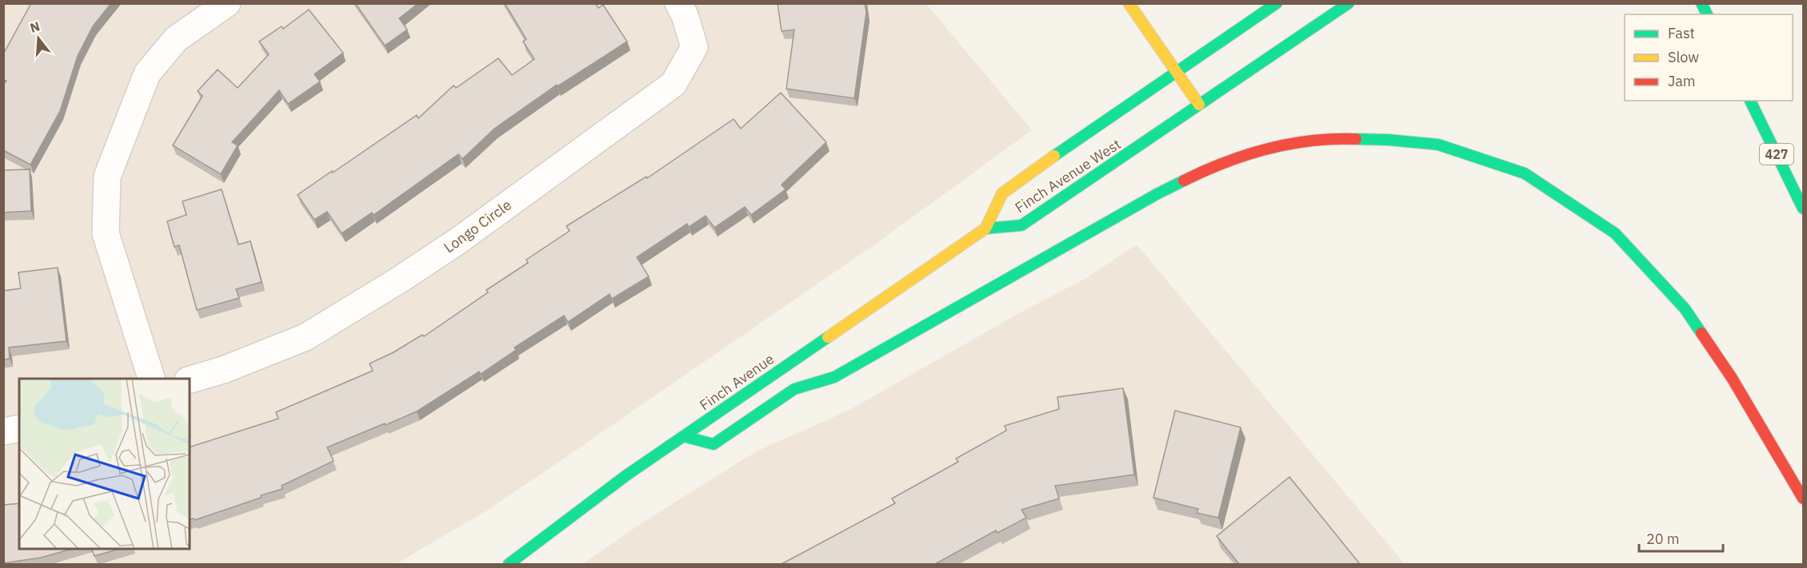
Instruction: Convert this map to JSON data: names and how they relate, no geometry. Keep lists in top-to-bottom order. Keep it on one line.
{"streets":{"main road":["427","Finch Avenue West","Finch Avenue"],"street":["Longo Circle"]},"crossings":[["Finch Avenue West","Finch Avenue"]],"legend":["Fast","Slow","Jam"],"scale_bar":"20 m","north":"top"}
